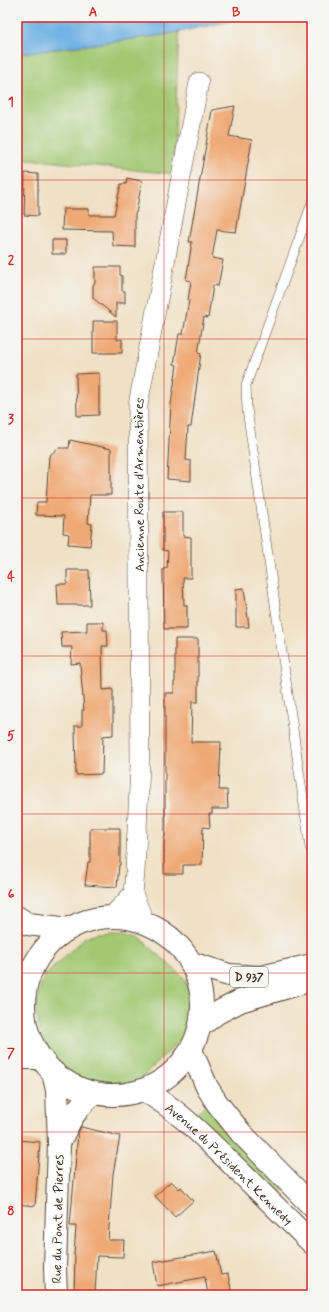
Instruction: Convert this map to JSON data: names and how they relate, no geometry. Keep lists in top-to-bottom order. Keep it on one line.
{"streets":{"main road":["D 937","Avenue du Président Kennedy","Rue du Pont de Pierres"],"street":["Ancienne Route d'Armentières"]},"grid":{"columns":["A","B"],"rows":["1","2","3","4","5","6","7","8"]}}
